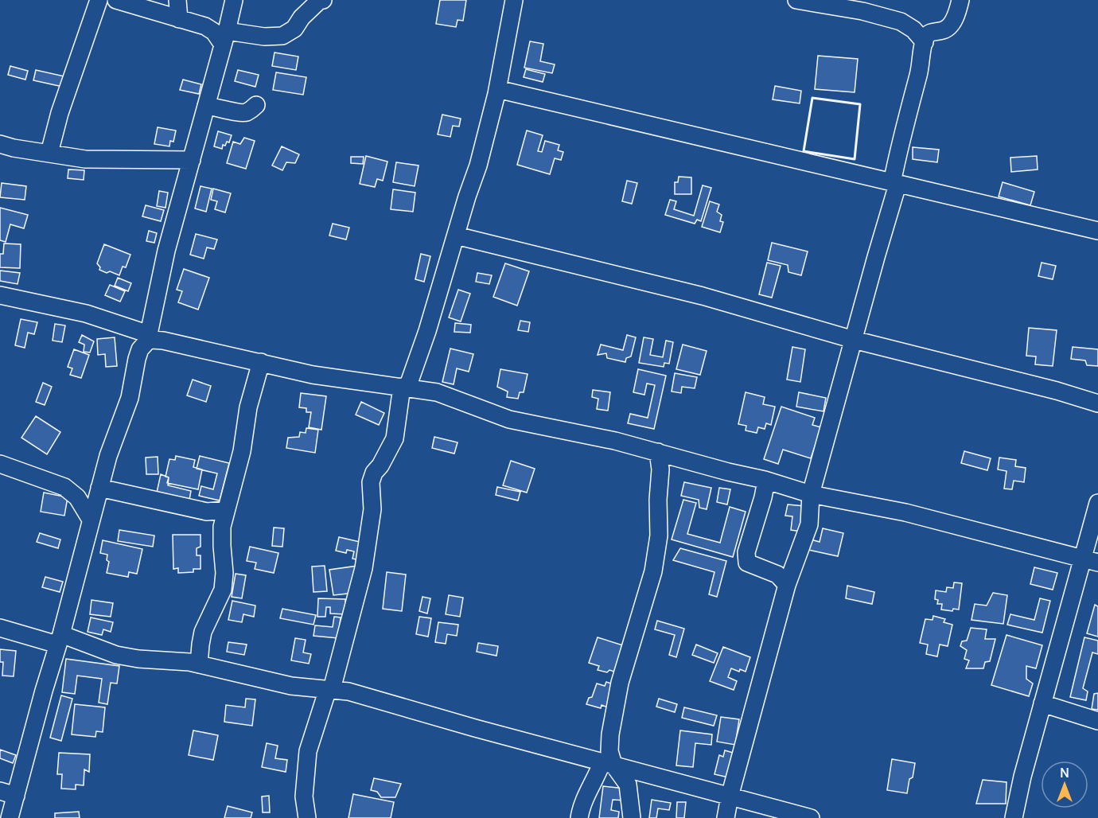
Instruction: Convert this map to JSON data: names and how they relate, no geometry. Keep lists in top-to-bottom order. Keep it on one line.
{"north":"top"}
